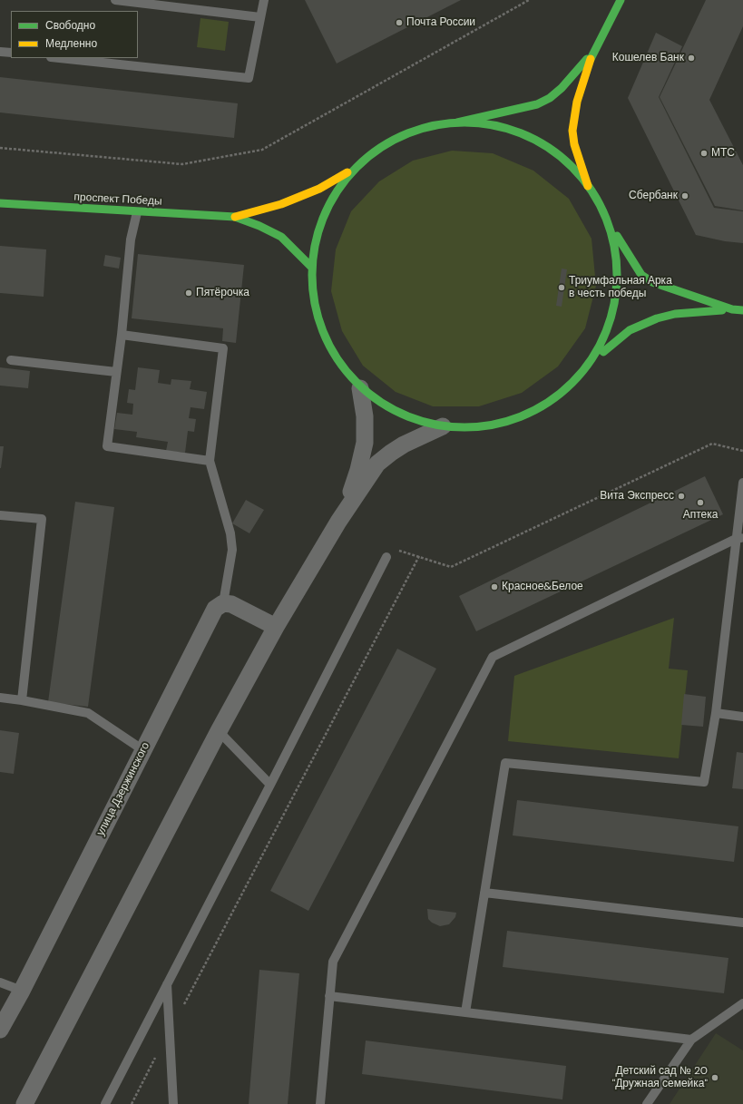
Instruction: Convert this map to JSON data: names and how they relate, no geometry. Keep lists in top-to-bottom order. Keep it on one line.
{"streets":{"main road":["проспект Победы"],"street":["улица Дзержинского"]},"places":["Почта России","Кошелев Банк","МТС","Сбербанк","Триумфальная Арка в честь победы","Пятёрочка","Вита Экспресс","Аптека","Красное&Белое","Детский сад № 20 \"Дружная семейка\""],"legend":["Свободно","Медленно"]}
